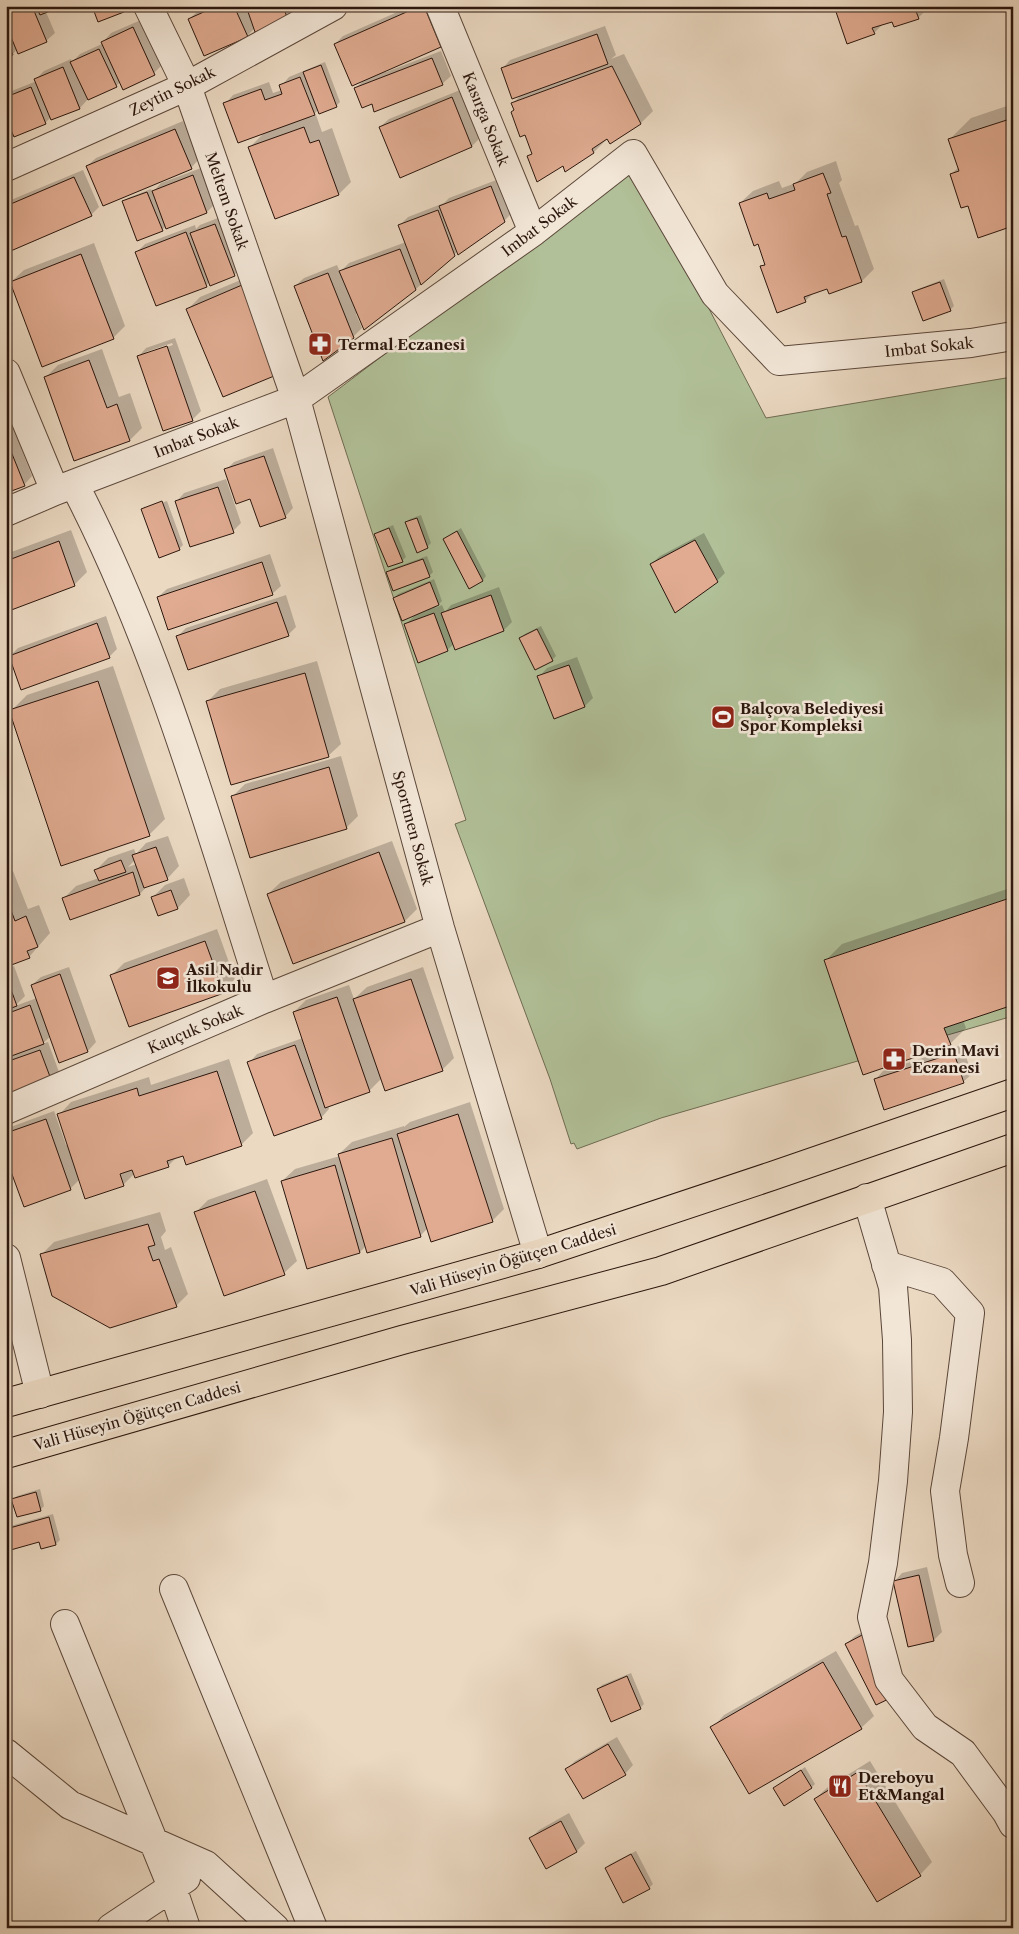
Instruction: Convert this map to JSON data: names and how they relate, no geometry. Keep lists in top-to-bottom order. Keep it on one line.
{"streets":{"main road":["Vali Hüseyin Öğütçen Caddesi"],"street":["Zeytin Sokak","Kasırga Sokak","Meltem Sokak","Imbat Sokak","Sportmen Sokak","Kauçuk Sokak"]},"crossings":[["Zeytin Sokak","Meltem Sokak"],["Kasırga Sokak","Imbat Sokak"],["Meltem Sokak","Imbat Sokak"],["Meltem Sokak","Sportmen Sokak"],["Imbat Sokak","Sportmen Sokak"],["Sportmen Sokak","Kauçuk Sokak"],["Sportmen Sokak","Vali Hüseyin Öğütçen Caddesi"]],"places":{"pharmacy":["Termal Eczanesi","Derin Mavi Eczanesi"],"sports":["Balçova Belediyesi Spor Kompleksi"],"school or university":["Asil Nadir İlkokulu"],"restaurant":["Dereboyu Et&Mangal"]}}
